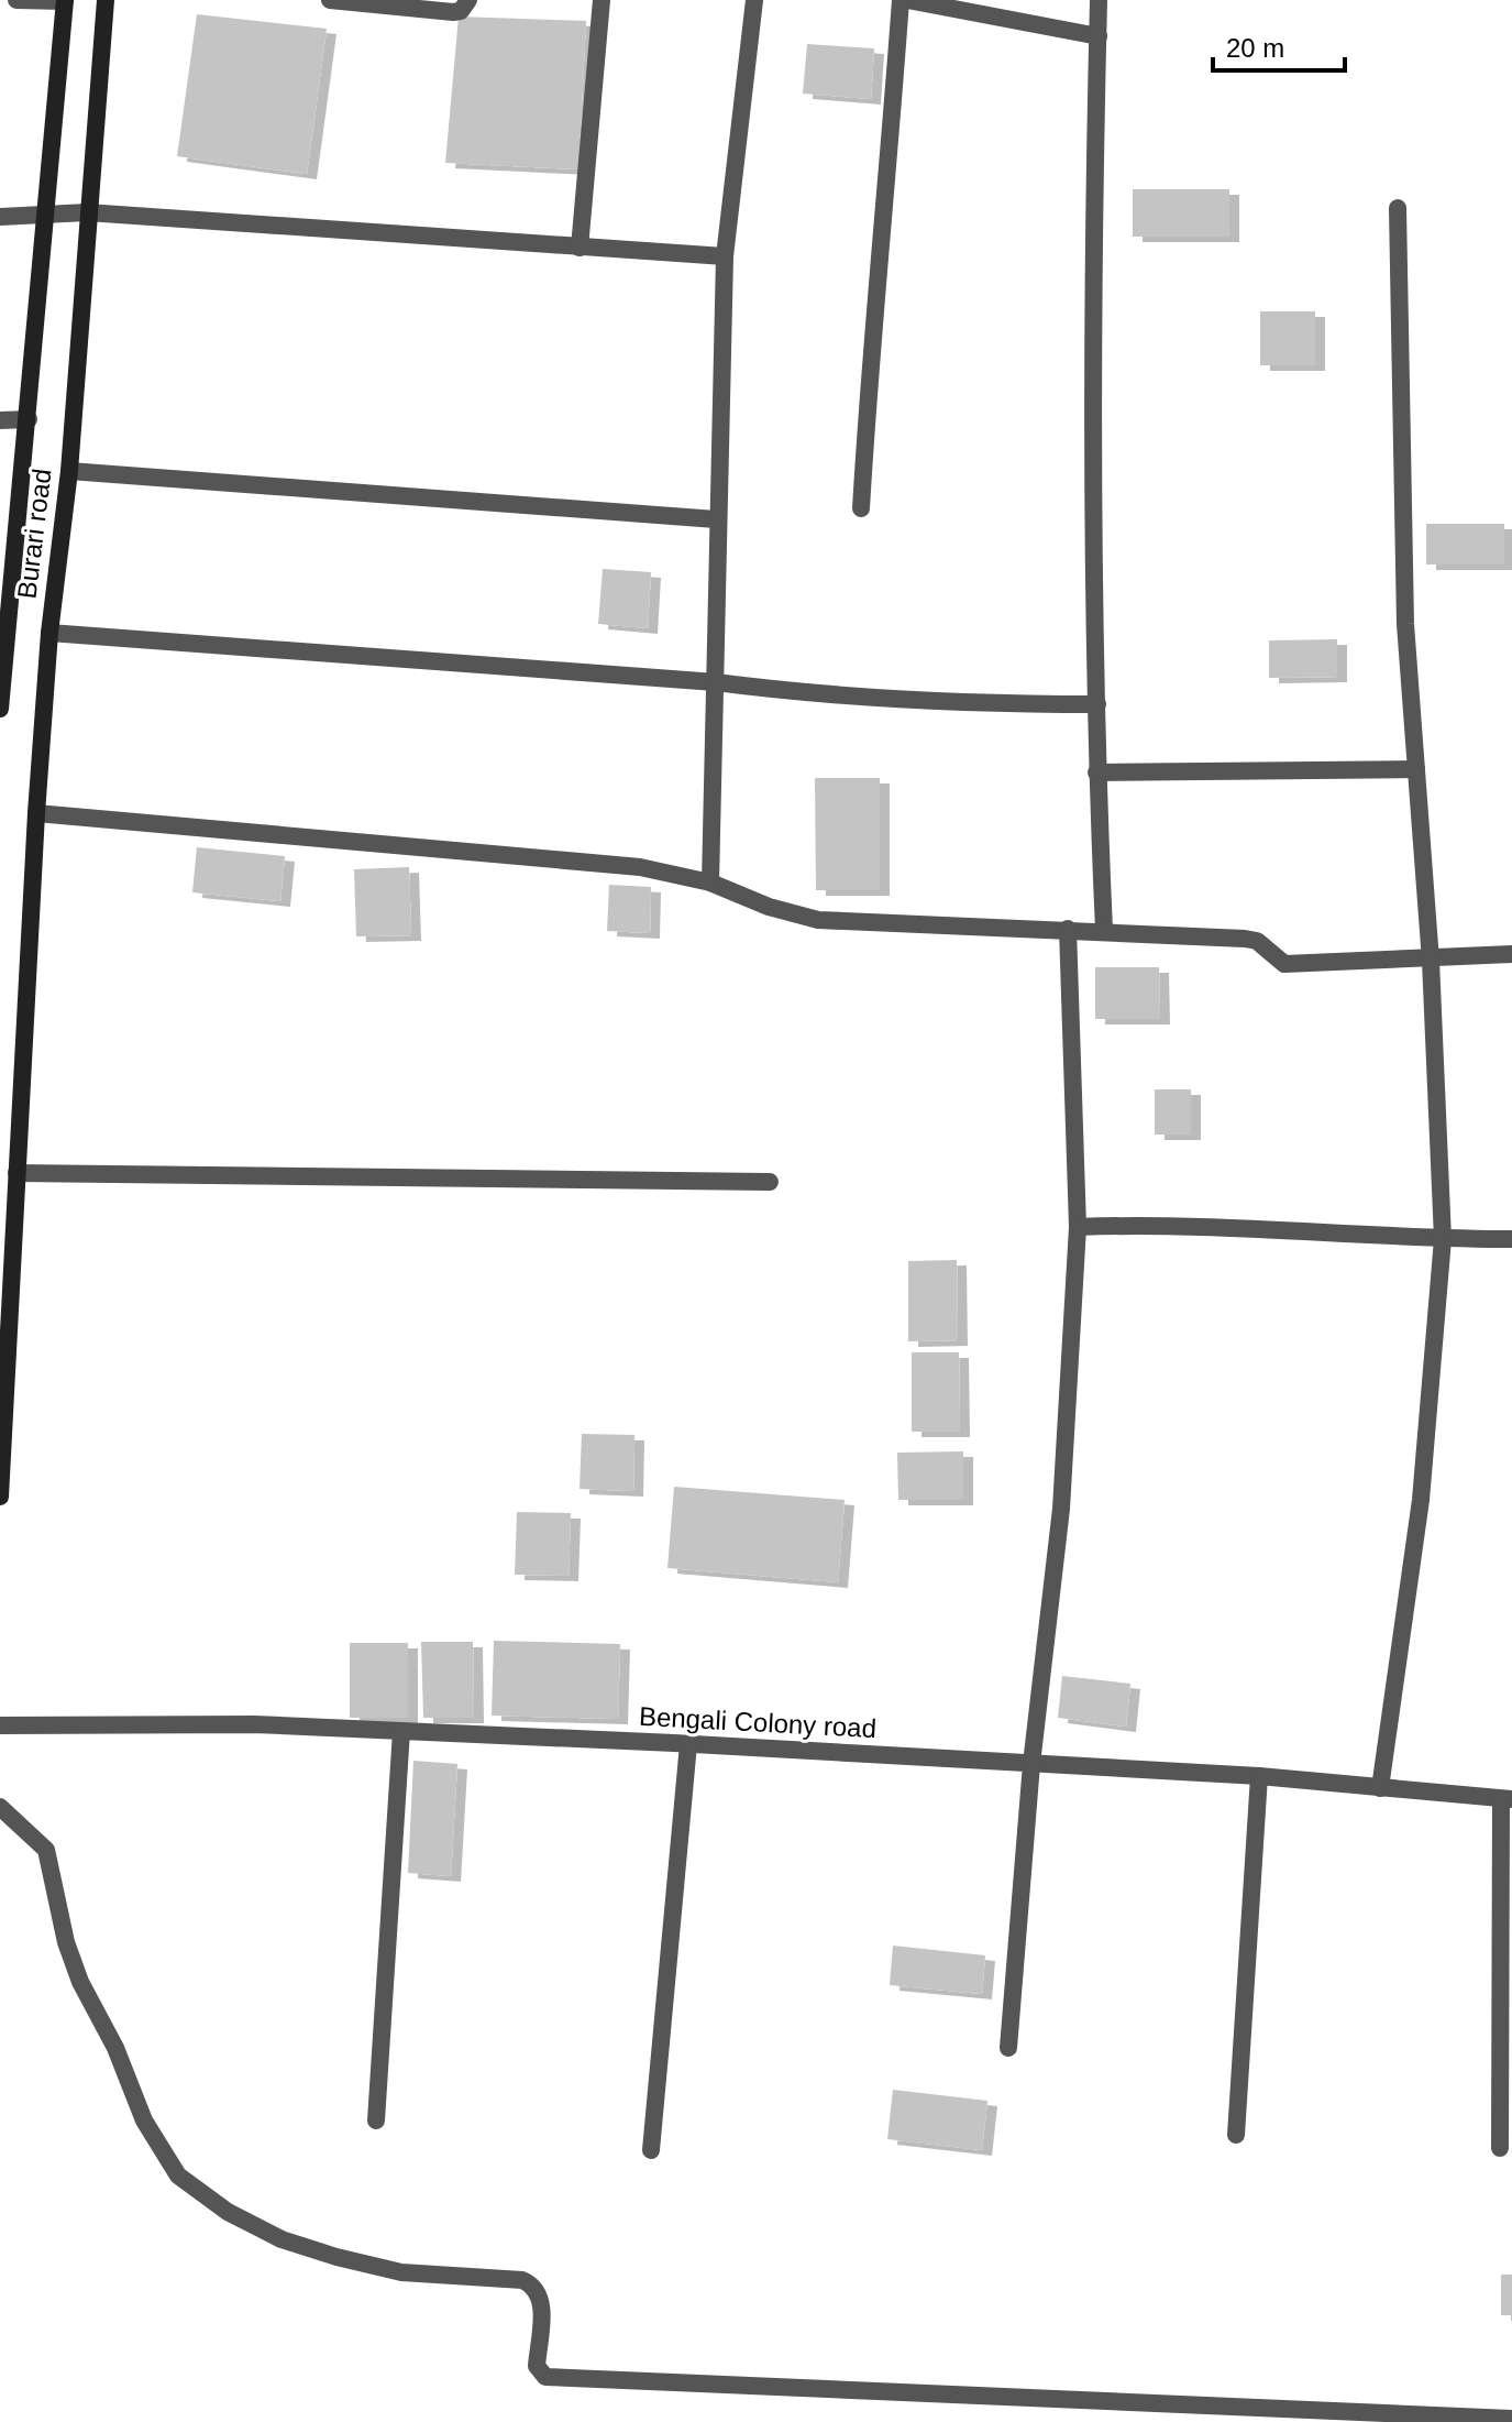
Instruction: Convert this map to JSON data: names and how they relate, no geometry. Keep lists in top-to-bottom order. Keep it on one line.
{"streets":{"main road":["Burari road"],"street":["Bengali Colony road"]},"scale_bar":"20 m"}
